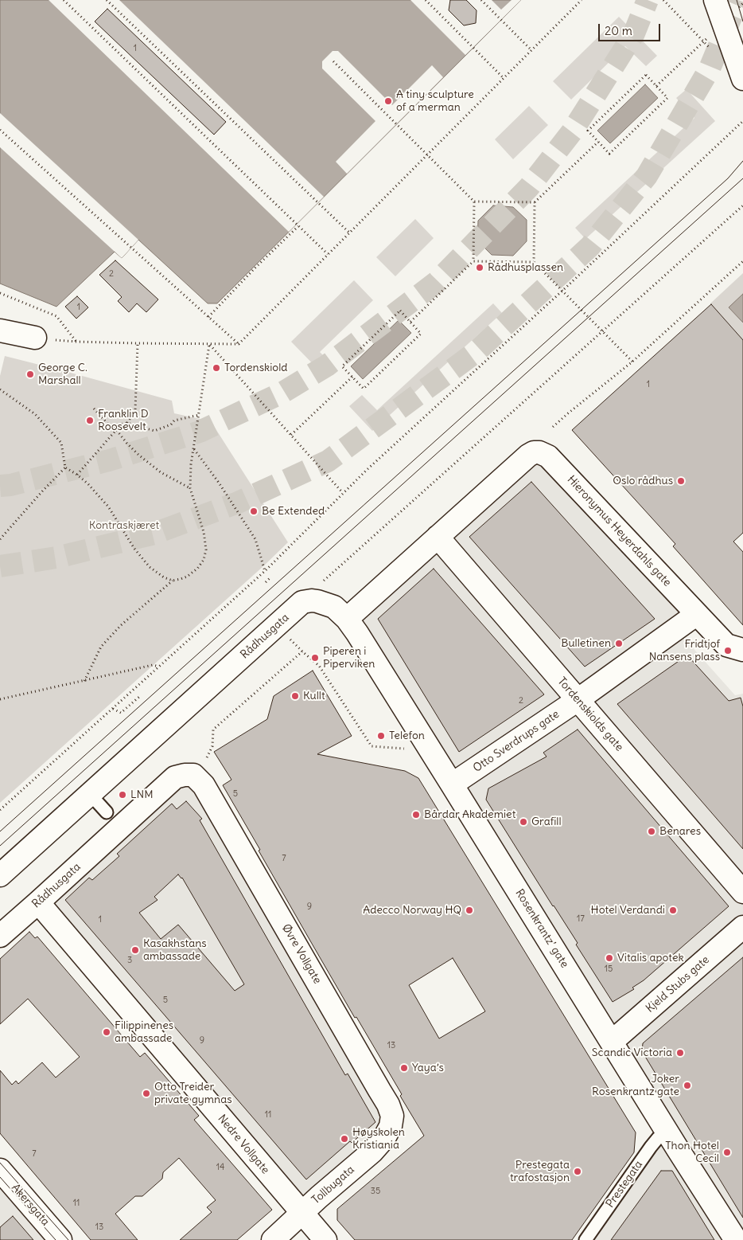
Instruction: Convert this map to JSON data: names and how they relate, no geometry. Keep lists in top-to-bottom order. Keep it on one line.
{"streets":{"street":["Hieronymus Heyerdahls gate","Rådhusgata","Tordenskiolds gate","Otto Sverdrups gate","Rosenkrantz’ gate","Øvre Vollgate","Kjeld Stubs gate","Nedre Vollgate","Tollbugata","Akersgata"],"lane":["Prestegata"]},"crossings":[["Hieronymus Heyerdahls gate","Tordenskiolds gate"],["Hieronymus Heyerdahls gate","Otto Sverdrups gate"],["Rådhusgata","Rosenkrantz’ gate"],["Rådhusgata","Øvre Vollgate"],["Rådhusgata","Nedre Vollgate"],["Tordenskiolds gate","Otto Sverdrups gate"],["Otto Sverdrups gate","Rosenkrantz’ gate"],["Rosenkrantz’ gate","Kjeld Stubs gate"],["Rosenkrantz’ gate","Prestegata"],["Øvre Vollgate","Tollbugata"],["Nedre Vollgate","Tollbugata"]],"parks":["Kontraskjæret"],"places":["A tiny sculpture of a merman","Rådhusplassen","Tordenskiold","George C. Marshall","Franklin D Roosevelt","Oslo rådhus","Be Extended","Bulletinen","Fridtjof Nansens plass","Piperen i Piperviken","Kullt","Telefon","LNM","Bårdar Akademiet","Grafill","Benares","Adecco Norway HQ","Hotel Verdandi","Kasakhstans ambassade","Vitalis apotek","Filippinenes ambassade","Scandic Victoria","Yaya’s","Joker Rosenkrantz gate","Otto Treider private gymnas","Høyskolen Kristiania","Thon Hotel Cecil","Prestegata trafostasjon"],"house_numbers":["1","2","1","1","2","5","7","9","17","1","3","15","5","9","13","11","7","14","35","11","13"],"scale_bar":"20 m"}
